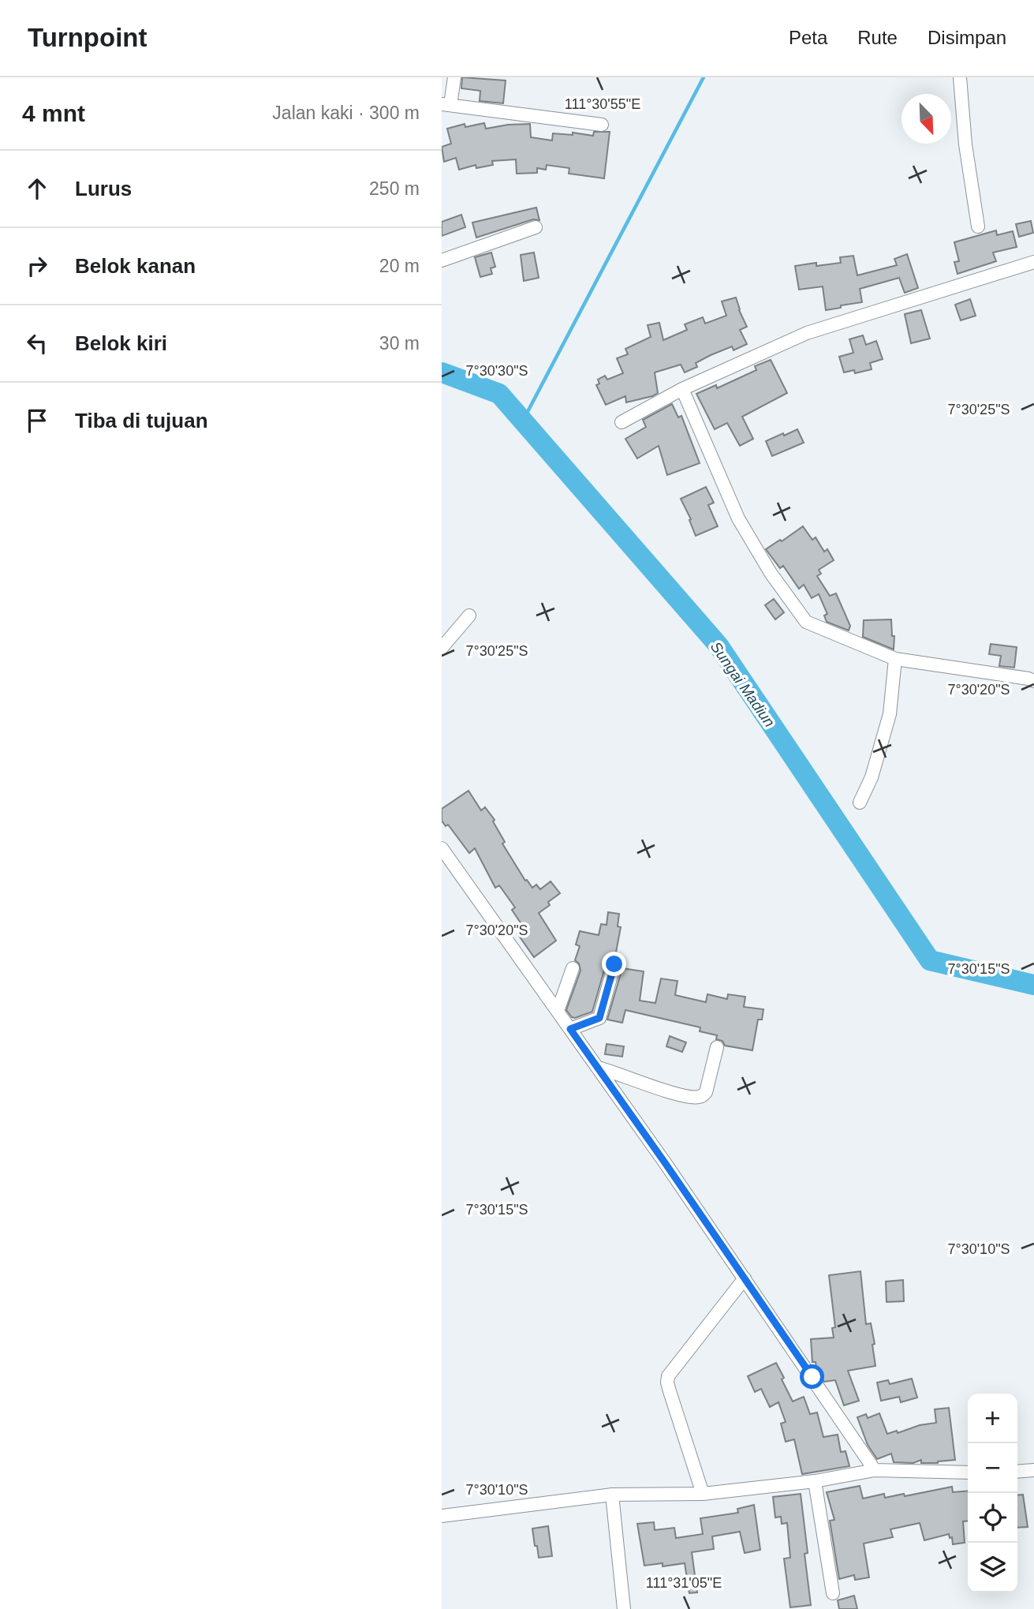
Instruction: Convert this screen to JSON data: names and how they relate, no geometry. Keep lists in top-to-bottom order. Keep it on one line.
{"water":["Sungai Madiun"],"north":"bottom right","page":{"header":"Turnpoint","nav":["Peta","Rute","Disimpan"],"heading":["4 mnt","Jalan kaki · 300 m"],"list":[["Lurus","250 m"],["Belok kanan","20 m"],["Belok kiri","30 m"],"Tiba di tujuan"],"map_buttons":["+","−"]},"coordinates":["111°30'55\"E","7°30'30\"S","7°30'25\"S","7°30'20\"S","7°30'15\"S","7°30'10\"S","111°31'05\"E"]}
